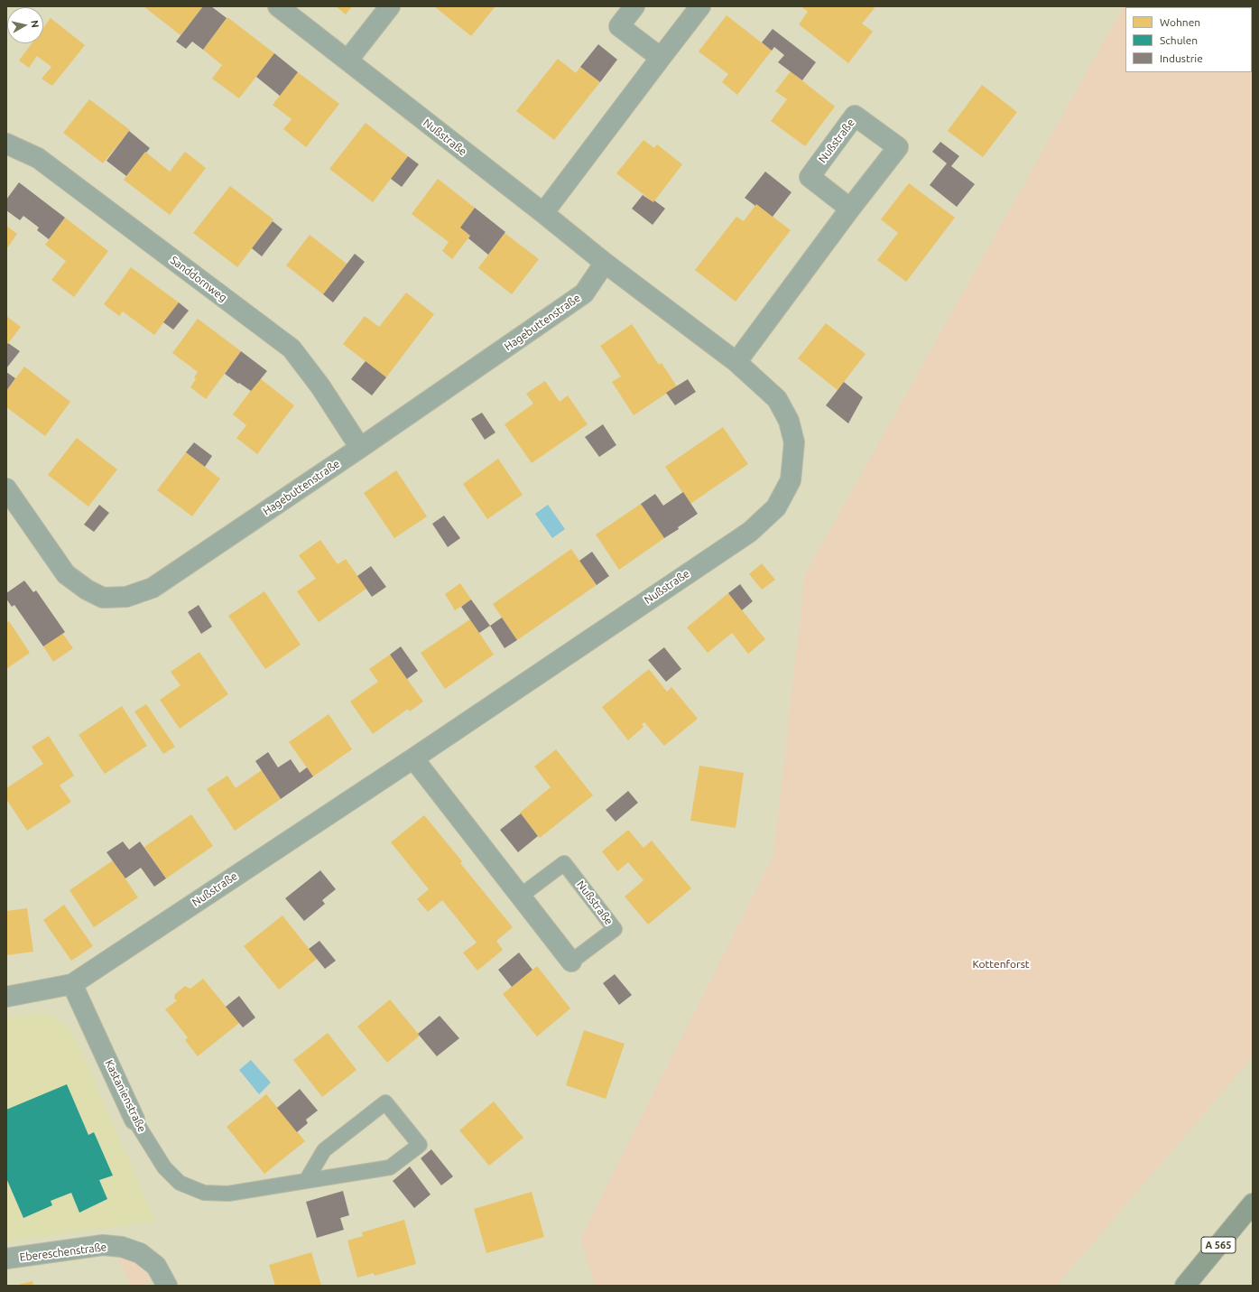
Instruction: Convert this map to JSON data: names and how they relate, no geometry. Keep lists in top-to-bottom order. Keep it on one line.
{"streets":{"highway":["A 565"],"street":["Nußstraße","Sanddornweg","Hagebuttenstraße","Kastanienstraße","Ebereschenstraße"]},"crossings":[["Nußstraße","Hagebuttenstraße"],["Nußstraße","Kastanienstraße"],["Sanddornweg","Hagebuttenstraße"]],"parks":["Kottenforst"],"legend":["Wohnen","Schulen","Industrie"],"north":"right"}
